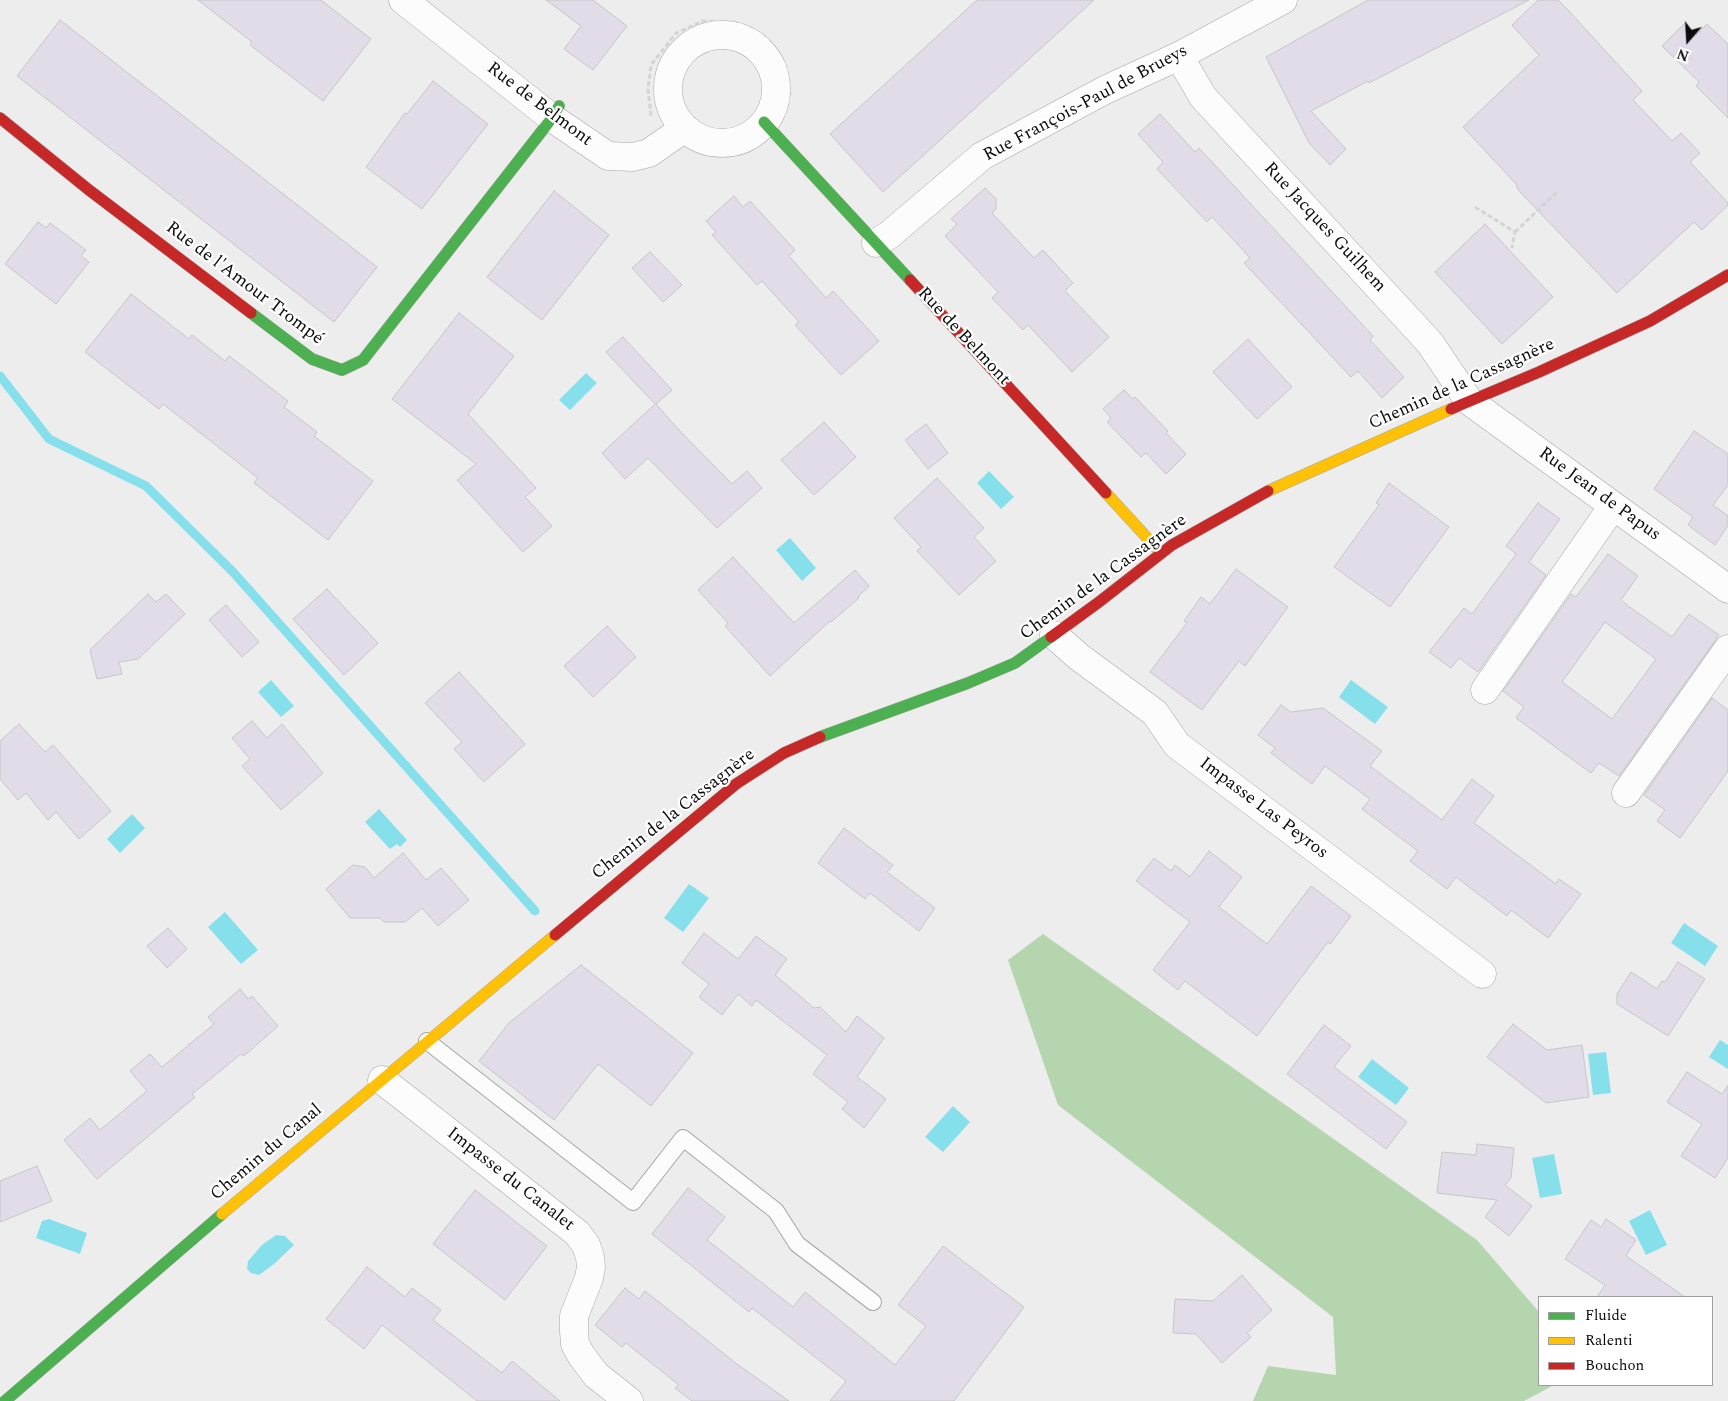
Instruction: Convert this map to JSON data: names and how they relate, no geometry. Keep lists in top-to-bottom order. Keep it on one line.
{"streets":{"street":["Rue François-Paul de Brueys","Rue de Belmont","Rue Jacques Guilhem","Rue de l'Amour Trompé","Chemin de la Cassagnère","Rue Jean de Papus","Impasse Las Peyros","Chemin du Canal","Impasse du Canalet"]},"crossings":[["Rue François-Paul de Brueys","Rue de Belmont"],["Rue François-Paul de Brueys","Rue Jacques Guilhem"],["Rue de Belmont","Rue de l'Amour Trompé"],["Rue de Belmont","Chemin de la Cassagnère"],["Rue Jacques Guilhem","Chemin de la Cassagnère"],["Rue Jacques Guilhem","Rue Jean de Papus"],["Chemin de la Cassagnère","Rue Jean de Papus"],["Chemin de la Cassagnère","Impasse Las Peyros"],["Chemin de la Cassagnère","Chemin du Canal"],["Chemin du Canal","Impasse du Canalet"]],"legend":["Fluide","Ralenti","Bouchon"],"north":"bottom"}
